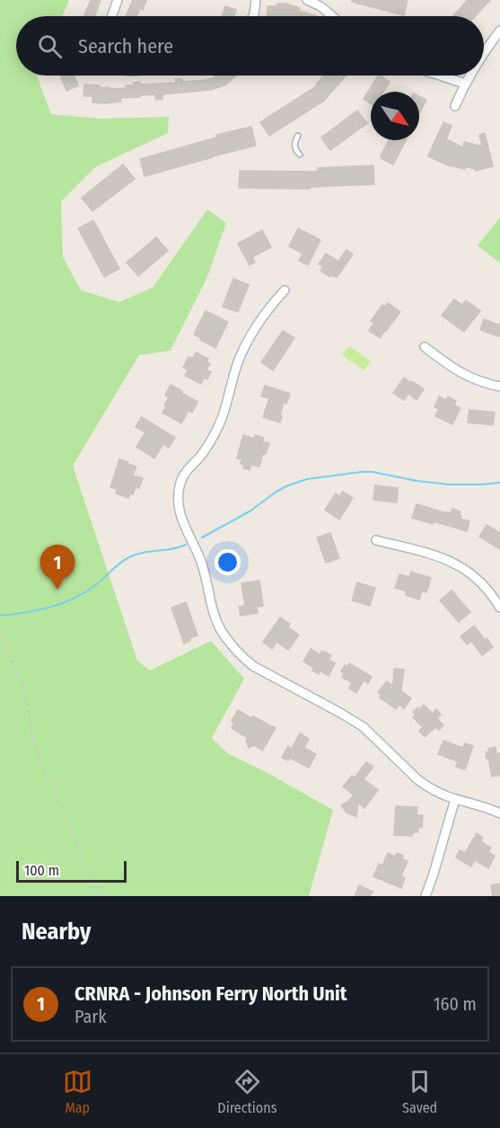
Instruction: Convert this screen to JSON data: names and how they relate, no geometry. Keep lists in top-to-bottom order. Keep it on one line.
{"scale_bar":"100 m","north":"bottom right","page":{"search":"Search here","pins":"1","scale":"100 m","heading":"Nearby","list":[{"mark":"1","name":"CRNRA - Johnson Ferry North Unit","note":"Park","value":"160 m"}],"nav":["Map","Directions","Saved"]}}
